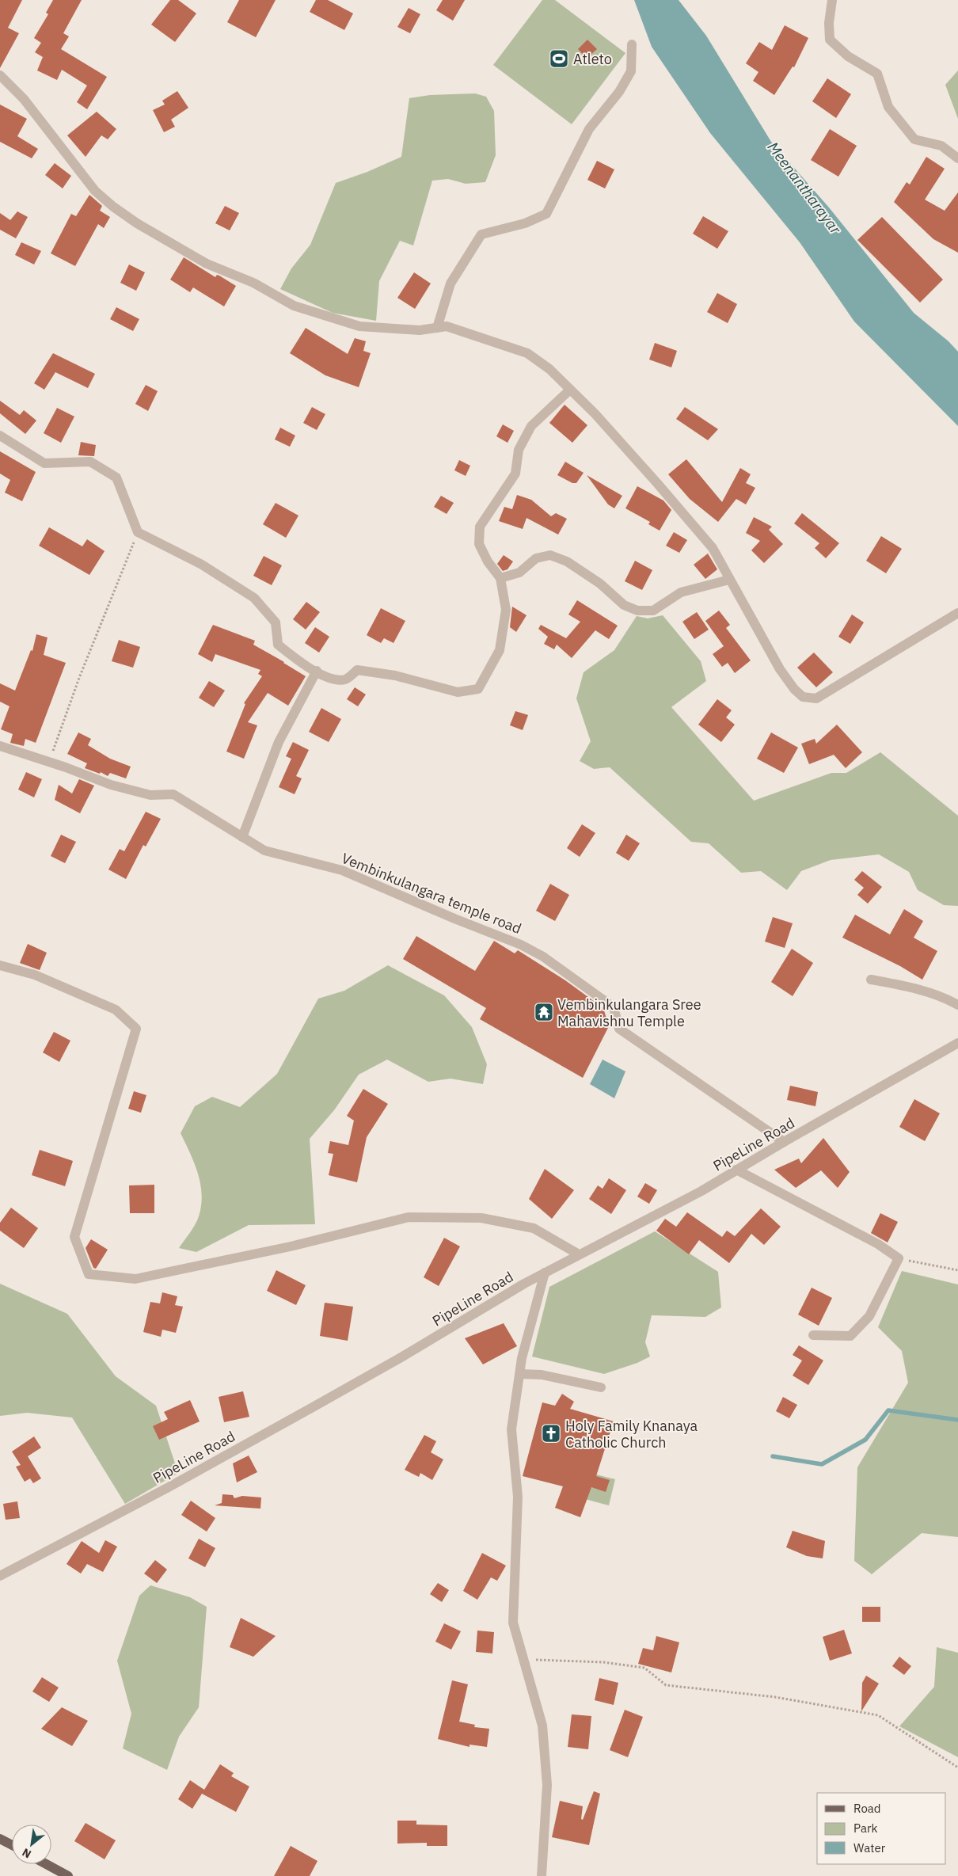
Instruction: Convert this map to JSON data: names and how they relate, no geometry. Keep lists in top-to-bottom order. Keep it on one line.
{"streets":{"street":["Vembinkulangara temple road","PipeLine Road"]},"crossings":[["Vembinkulangara temple road","PipeLine Road"]],"water":["Meenantharayar"],"places":{"sports":["Atleto"],"temple":["Vembinkulangara Sree Mahavishnu Temple"],"church":["Holy Family Knanaya Catholic Church"]},"legend":["Road","Park","Water"],"north":"bottom left"}
